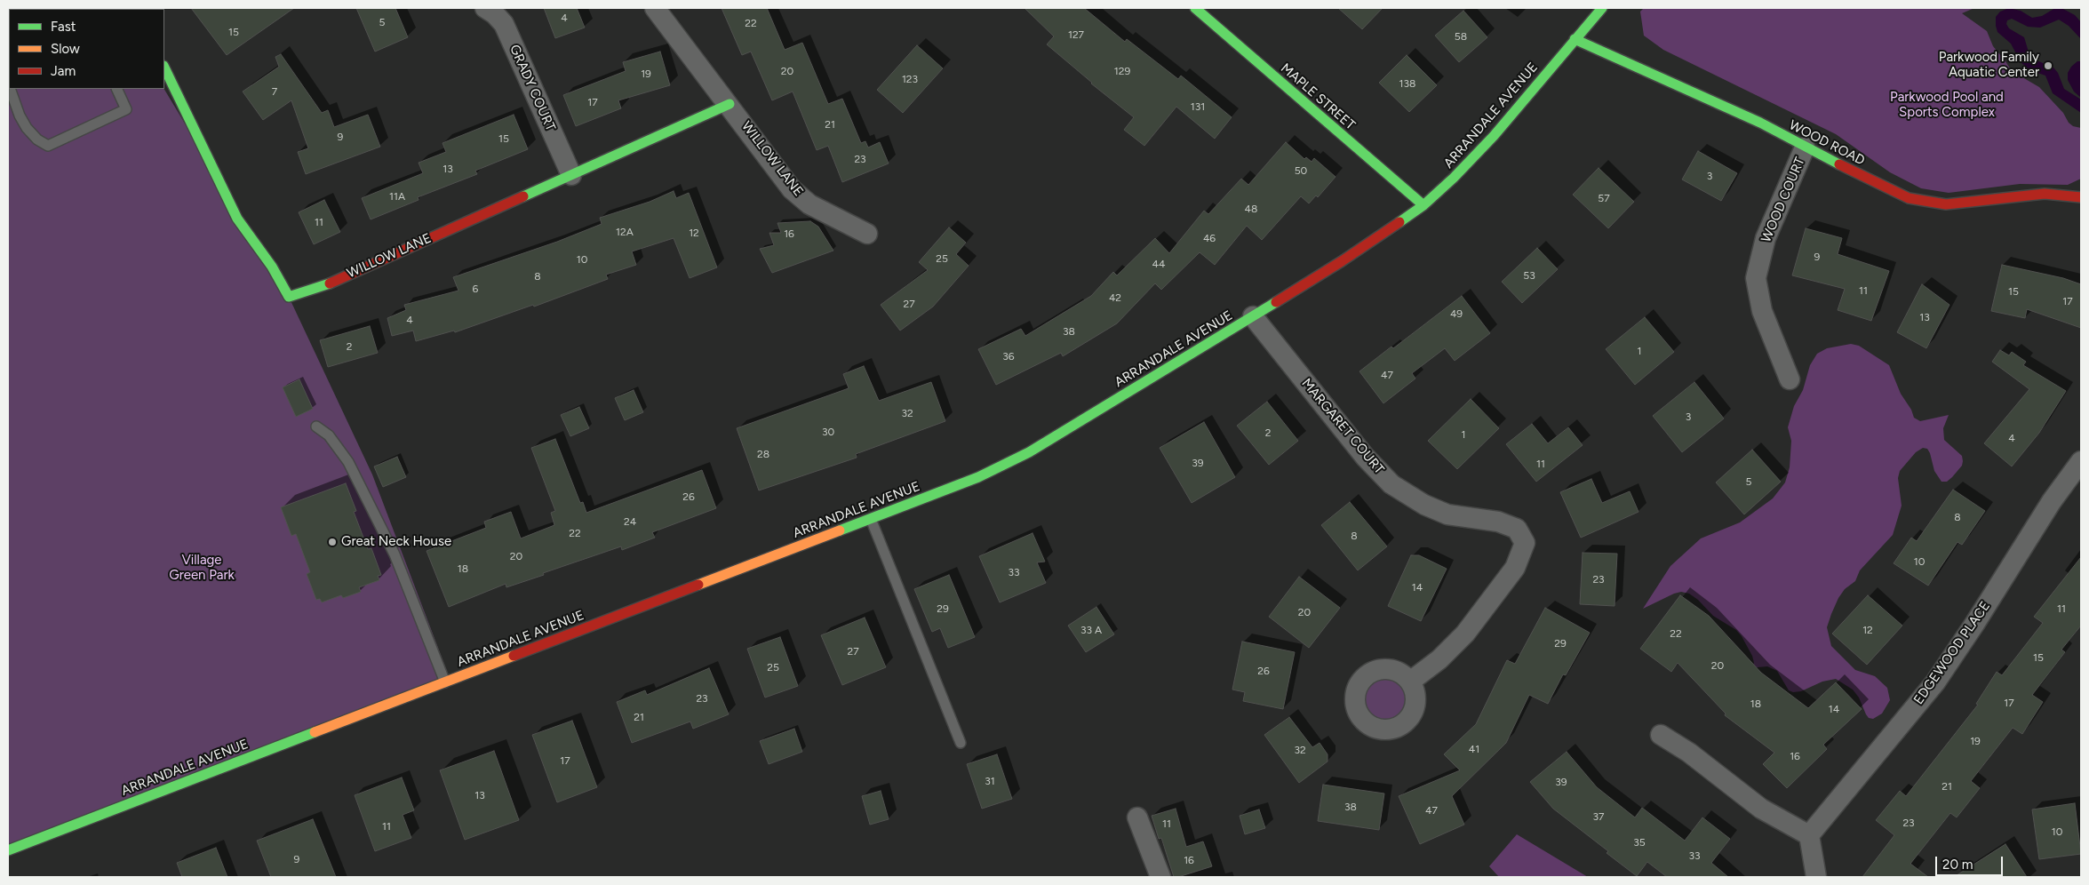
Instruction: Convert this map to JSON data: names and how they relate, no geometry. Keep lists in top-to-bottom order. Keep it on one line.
{"streets":{"street":["GRADY COURT","MAPLE STREET","ARRANDALE AVENUE","WOOD ROAD","WILLOW LANE","WOOD COURT","MARGARET COURT","EDGEWOOD PLACE"]},"crossings":[["GRADY COURT","WILLOW LANE"],["MAPLE STREET","ARRANDALE AVENUE"],["ARRANDALE AVENUE","WOOD ROAD"],["ARRANDALE AVENUE","MARGARET COURT"],["WOOD ROAD","WOOD COURT"]],"parks":["Parkwood Pool and Sports Complex","Village Green Park"],"places":["Parkwood Family Aquatic Center","Great Neck House"],"house_numbers":["4","5","22","15","127","58","20","129","19","123","138","7","17","131","21","9","15","23","13","50","3","11A","57","48","11","12A","12","16","46","9","25","10","44","53","8","6","11","15","42","17","27","49","13","4","38","2","1","36","47","32","3","30","2","1","4","28","39","11","5","26","8","24","22","8","20","10","18","33","23","14","29","11","20","33 A","12","22","29","27","15","20","25","26","23","17","18","14","21","19","41","32","16","17","31","39","21","13","38","47","37","23","11","11","10","35","33","9","16"],"legend":["Fast","Slow","Jam"],"scale_bar":"20 m"}
